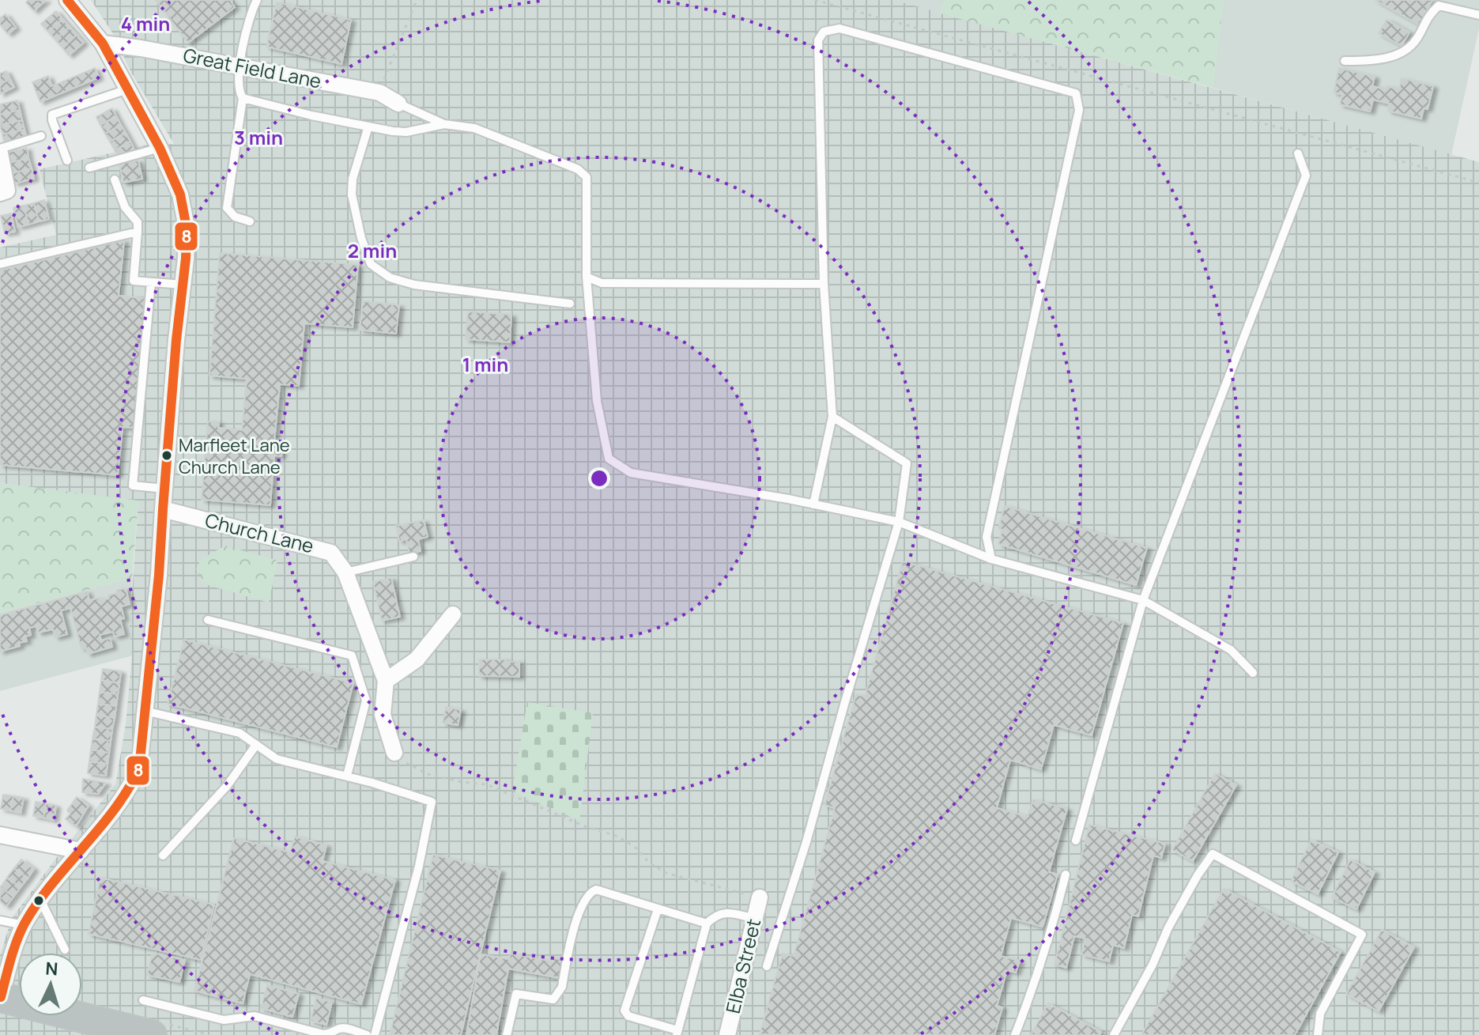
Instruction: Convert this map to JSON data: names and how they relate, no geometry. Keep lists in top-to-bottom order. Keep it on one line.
{"streets":{"street":["Great Field Lane","Church Lane","Elba Street"]},"places":["Marfleet Lane Church Lane"],"lines":["transit line 8"],"north":"top","rings":["4 min","3 min","2 min","1 min"]}
